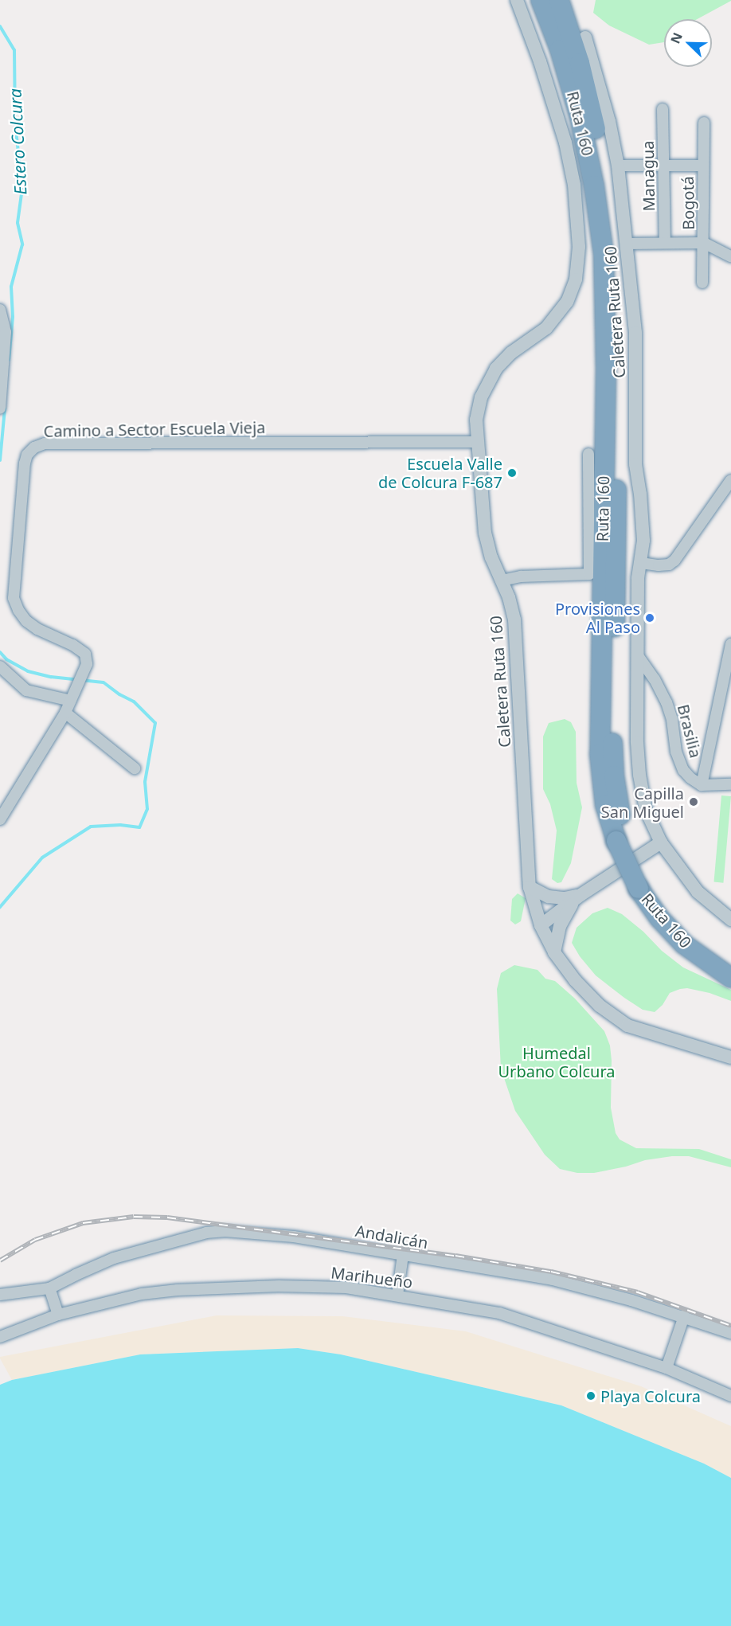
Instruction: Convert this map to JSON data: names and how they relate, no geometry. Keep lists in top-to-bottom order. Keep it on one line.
{"streets":{"highway":["Ruta 160"],"street":["Managua","Bogotá","Caletera Ruta 160","Camino a Sector Escuela Vieja","Brasilia","Andalicán","Marihueño"]},"crossings":[["Caletera Ruta 160","Camino a Sector Escuela Vieja"],["Caletera Ruta 160","Brasilia"]],"water":["Estero Colcura"],"parks":["Humedal Urbano Colcura"],"places":["Escuela Valle de Colcura F-687","Provisiones Al Paso","Capilla San Miguel","Playa Colcura"],"north":"top left"}
